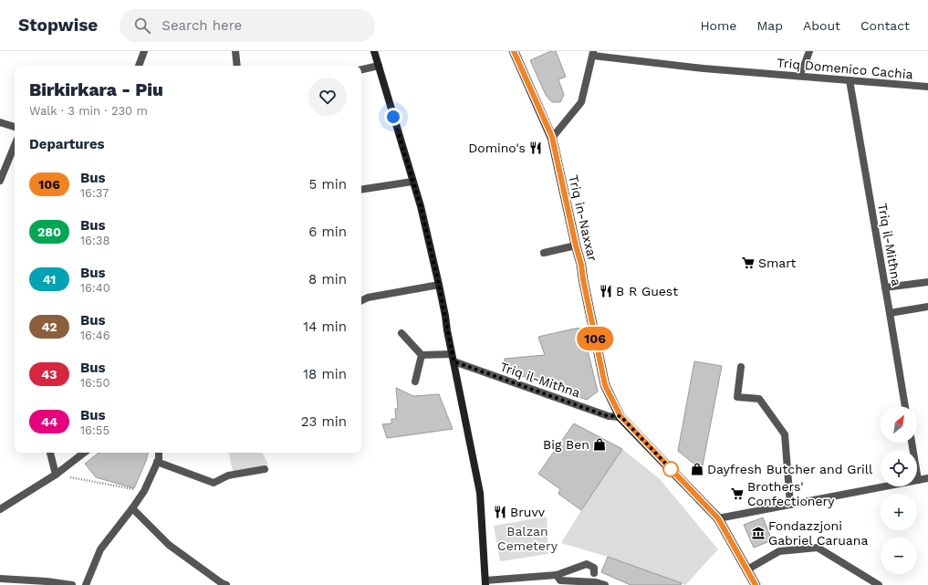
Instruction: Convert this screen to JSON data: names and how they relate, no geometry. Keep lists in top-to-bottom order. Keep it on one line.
{"streets":{"main road":["Triq in-Naxxar"],"street":["Triq Domenico Cachia","Triq il-Mitħna"]},"crossings":[["Triq Domenico Cachia","Triq in-Naxxar"],["Triq Domenico Cachia","Triq il-Mitħna"],["Triq in-Naxxar","Triq il-Mitħna"]],"parks":["Balzan Cemetery"],"places":{"restaurant":["Domino's","B R Guest","Bruvv"],"supermarket":["Smart","Brothers' Confectionery"],"shop":["Big Ben","Dayfresh Butcher and Grill"],"museum":["Fondazzjoni Gabriel Caruana"]},"lines":["bus line 106"],"north":"top right","page":{"header":"Stopwise","search":"Search here","nav":["Home","Map","About","Contact"],"on_map":"106","heading":[["Birkirkara - Piu","Walk · 3 min · 230 m"],"Departures"],"list":[{"mark":"106","name":"Bus","note":"16:37","value":"5 min"},{"mark":"280","name":"Bus","note":"16:38","value":"6 min"},{"mark":"41","name":"Bus","note":"16:40","value":"8 min"},{"mark":"42","name":"Bus","note":"16:46","value":"14 min"},{"mark":"43","name":"Bus","note":"16:50","value":"18 min"},{"mark":"44","name":"Bus","note":"16:55","value":"23 min"}],"map_buttons":["+","−"]}}
